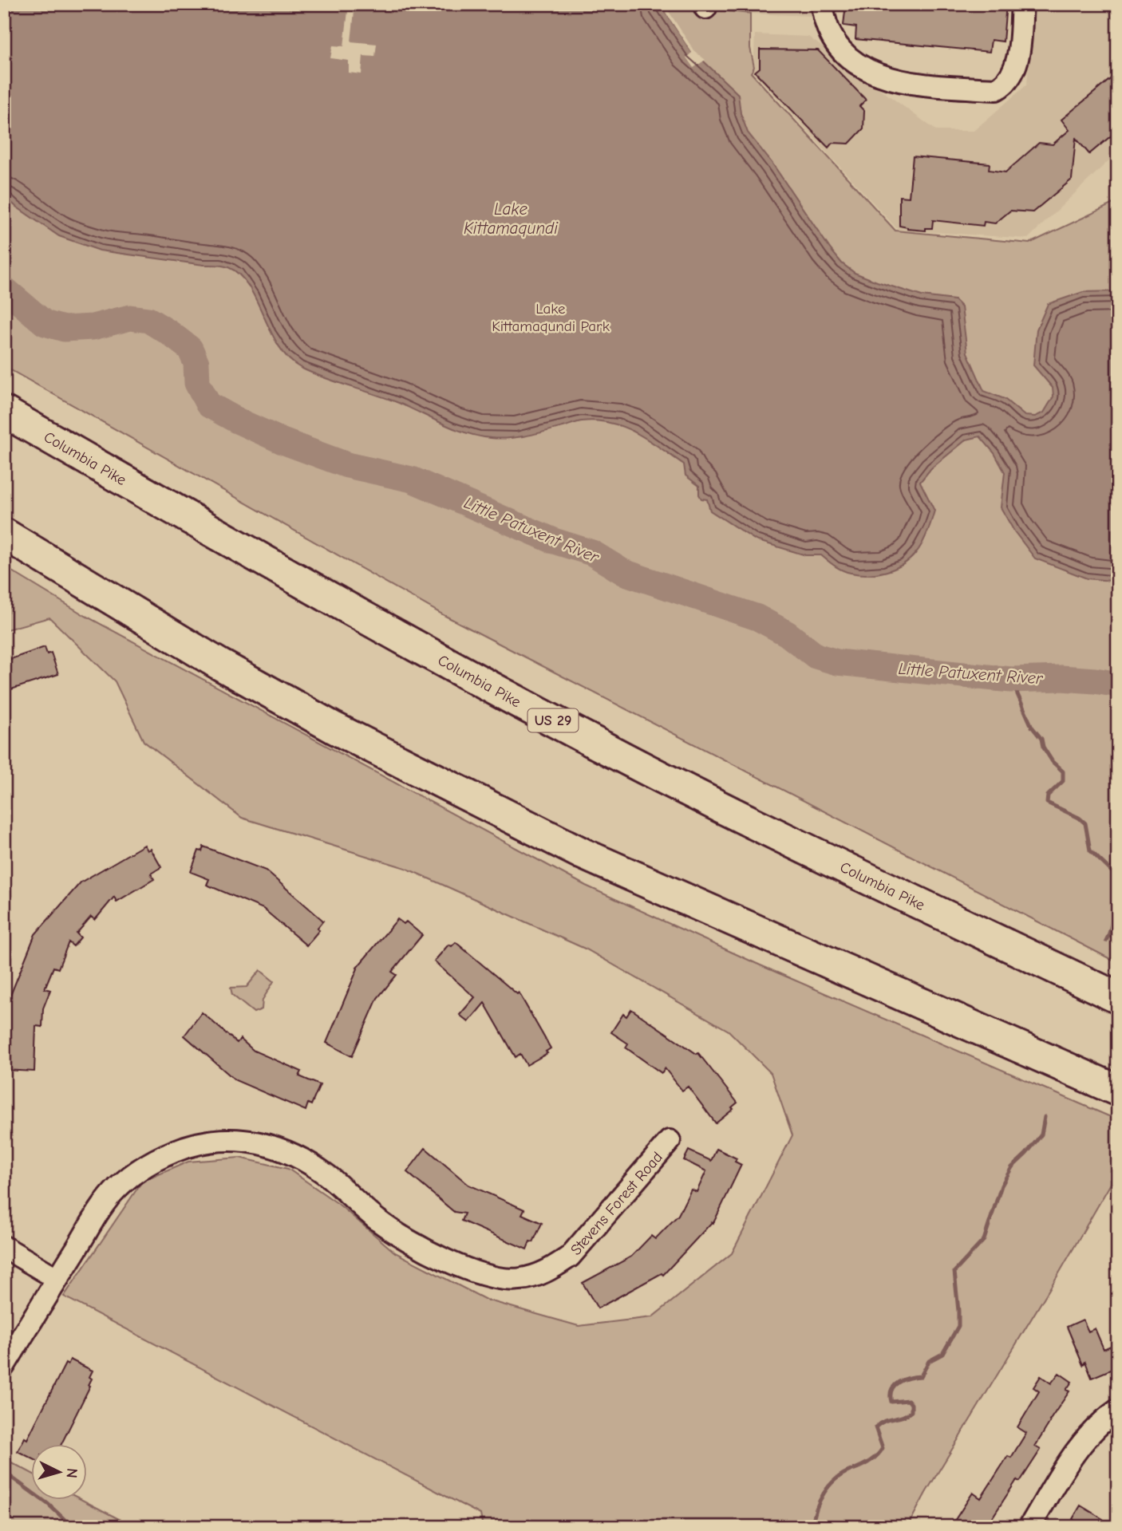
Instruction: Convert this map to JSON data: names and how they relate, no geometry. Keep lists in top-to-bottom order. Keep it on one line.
{"streets":{"highway":["Columbia Pike","US 29"],"street":["Stevens Forest Road"]},"water":["Lake Kittamaqundi","Little Patuxent River"],"parks":["Lake Kittamaqundi Park"],"north":"right"}
